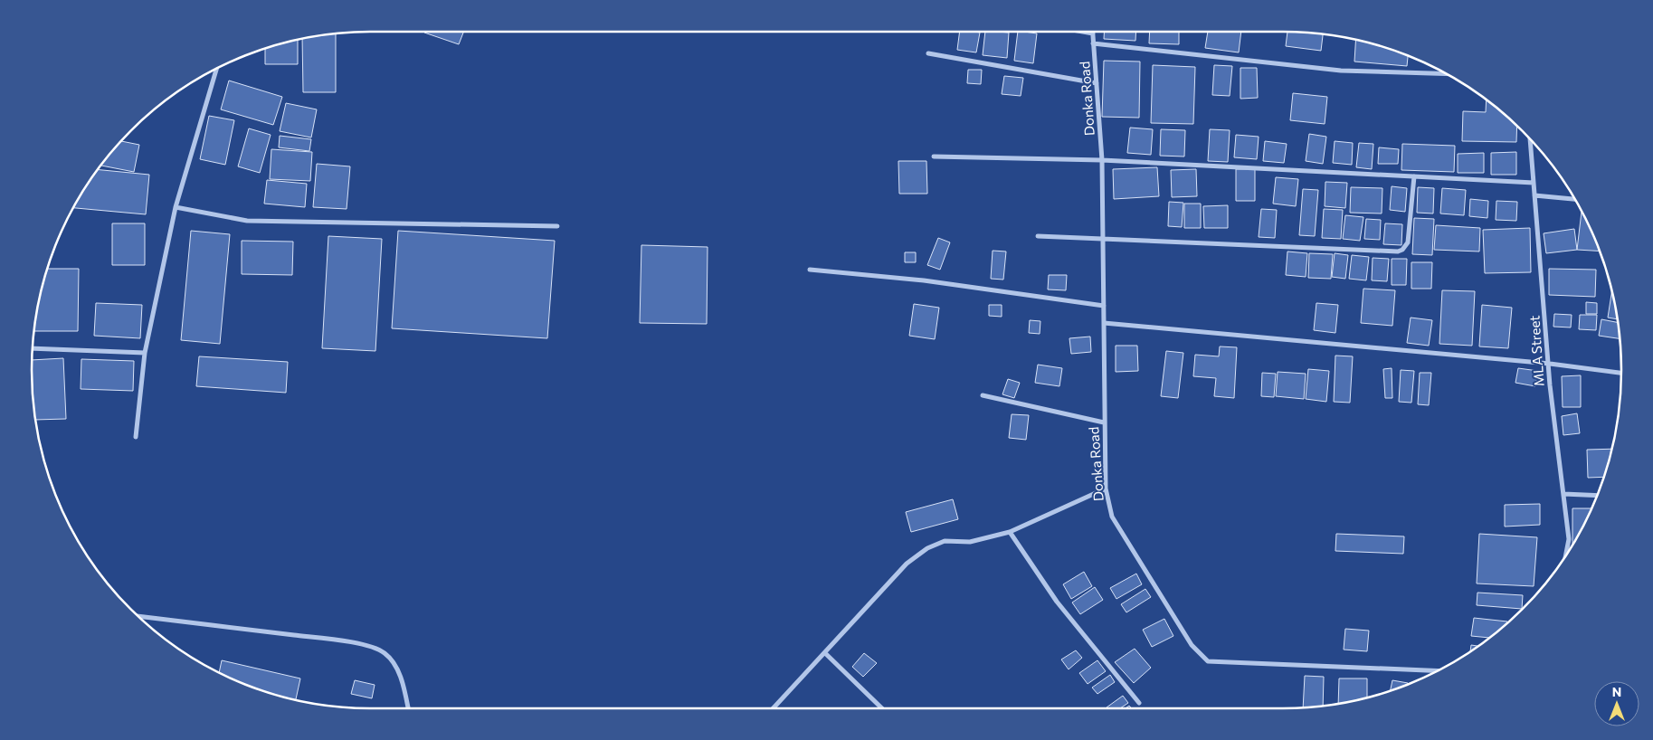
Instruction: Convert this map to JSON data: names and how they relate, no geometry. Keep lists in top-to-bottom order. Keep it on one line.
{"streets":{"street":["Donka Road","MLA Street"]},"north":"top"}
